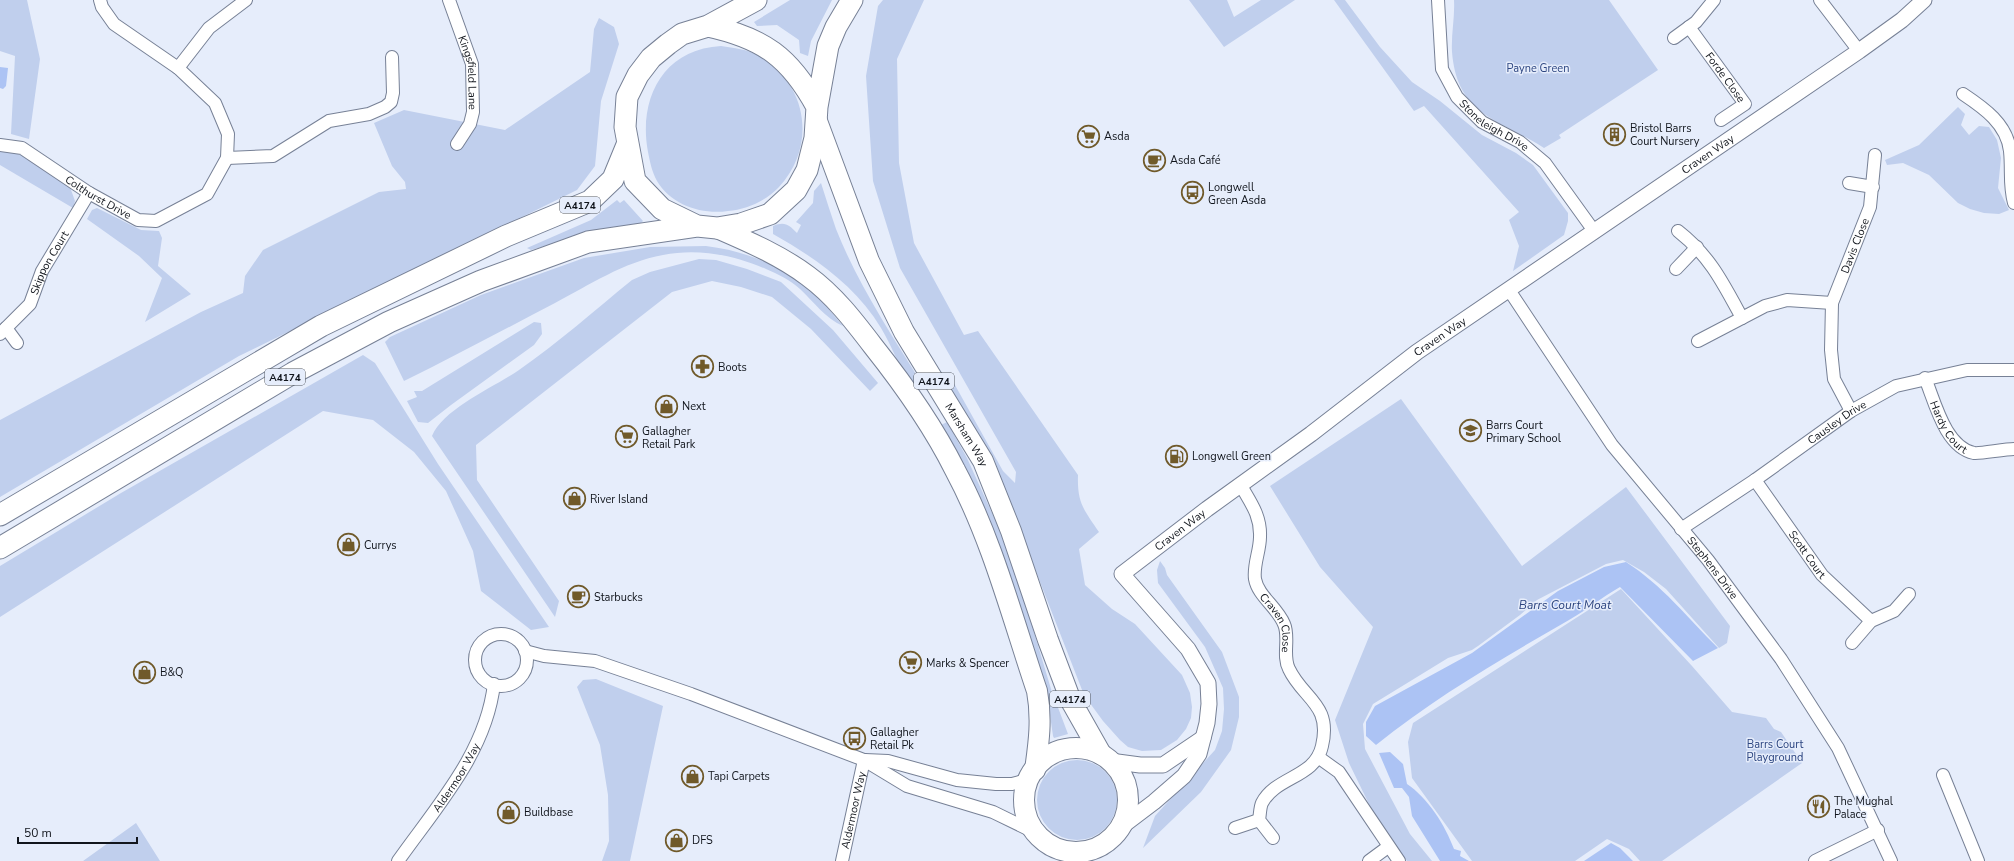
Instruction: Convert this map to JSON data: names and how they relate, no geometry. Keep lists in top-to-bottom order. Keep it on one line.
{"streets":{"highway":["A4174"],"main road":["Marsham Way"],"street":["Kingsfield Lane","Forde Close","Stoneleigh Drive","Craven Way","Colthurst Drive","Davis Close","Skippon Court","Causley Drive","Hardy Court","Scott Court","Stephens Drive","Craven Close","Aldermoor Way"]},"crossings":[["Stoneleigh Drive","Craven Way"],["Craven Way","A4174"],["Craven Way","Marsham Way"],["Craven Way","Stephens Drive"],["Craven Way","Craven Close"],["Colthurst Drive","Skippon Court"],["A4174","Marsham Way"],["Davis Close","Causley Drive"],["Causley Drive","Hardy Court"],["Causley Drive","Scott Court"],["Causley Drive","Stephens Drive"]],"water":["Barrs Court Moat"],"parks":["Payne Green","Barrs Court Playground"],"places":{"building":["Bristol Barrs Court Nursery"],"supermarket":["Asda","Gallagher Retail Park","Marks & Spencer"],"cafe":["Asda Café","Starbucks"],"bus stop":["Longwell Green Asda","Gallagher Retail Pk"],"pharmacy":["Boots"],"shop":["Next","River Island","Currys","B&Q","Tapi Carpets","Buildbase","DFS"],"school or university":["Barrs Court Primary School"],"fuel station":["Longwell Green"],"restaurant":["The Mughal Palace"]},"scale_bar":"50 m"}
